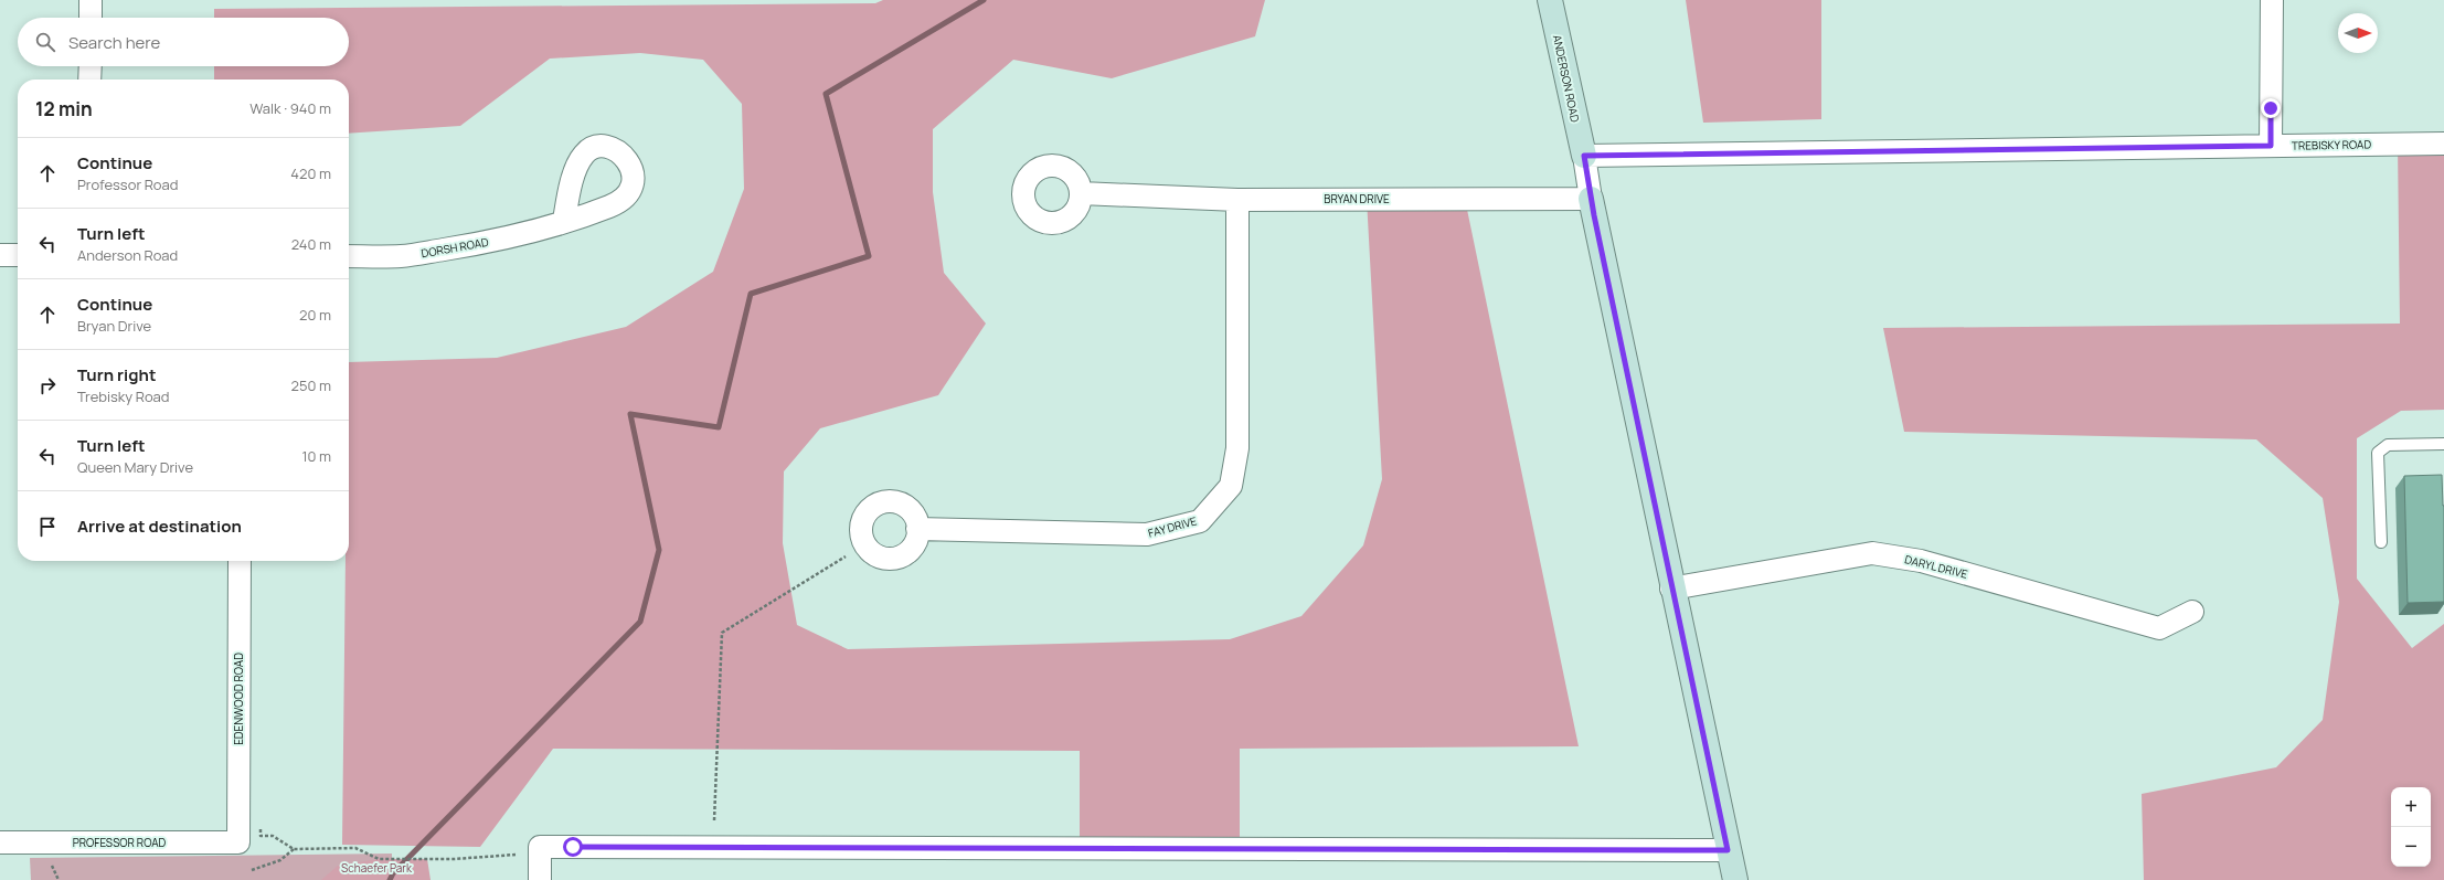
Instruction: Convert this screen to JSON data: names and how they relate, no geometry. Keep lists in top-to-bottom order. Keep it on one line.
{"streets":{"street":["ANDERSON ROAD","TREBISKY ROAD","BRYAN DRIVE","DORSH ROAD","FAY DRIVE","DARYL DRIVE","EDENWOOD ROAD","PROFESSOR ROAD"]},"crossings":[["ANDERSON ROAD","TREBISKY ROAD"],["BRYAN DRIVE","FAY DRIVE"],["EDENWOOD ROAD","PROFESSOR ROAD"]],"parks":["Schaefer Park"],"north":"right","page":{"search":"Search here","heading":["12 min","Walk · 940 m"],"list":[["Continue","Professor Road","420 m"],["Turn left","Anderson Road","240 m"],["Continue","Bryan Drive","20 m"],["Turn right","Trebisky Road","250 m"],["Turn left","Queen Mary Drive","10 m"],"Arrive at destination"],"map_buttons":["+","−"]}}
